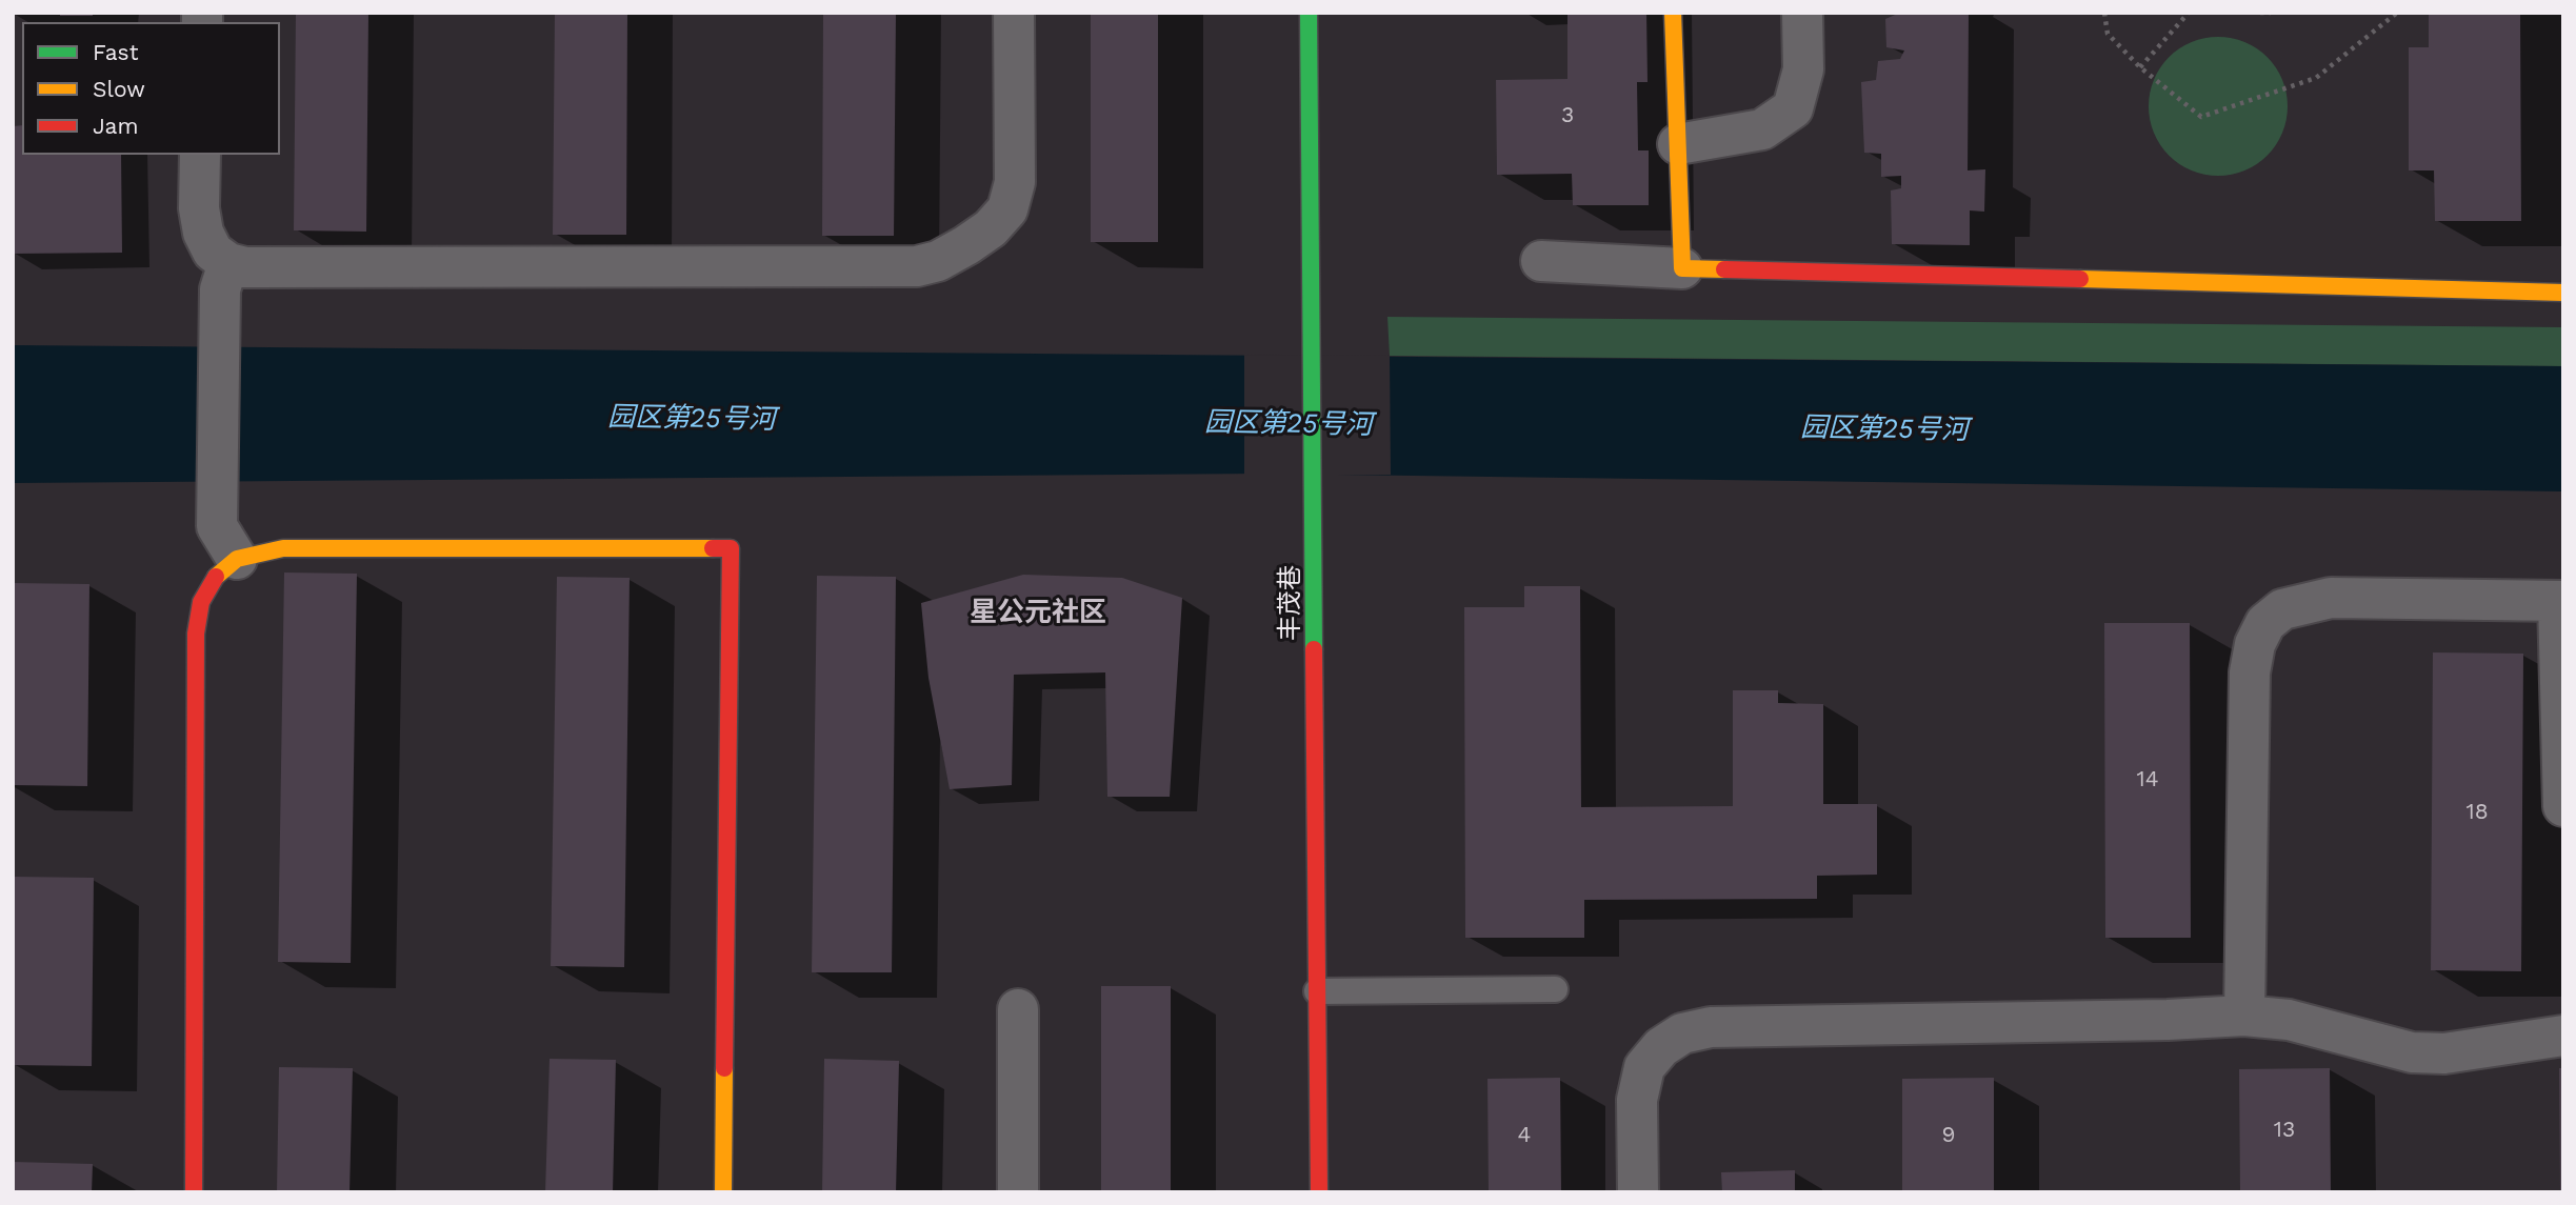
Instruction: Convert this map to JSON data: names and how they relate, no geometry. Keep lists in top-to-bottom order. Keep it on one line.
{"streets":{"street":["丰茂巷"]},"districts":["星公元社区"],"water":["园区第25号河"],"house_numbers":["3","14","18","13","4","9"],"legend":["Fast","Slow","Jam"]}
